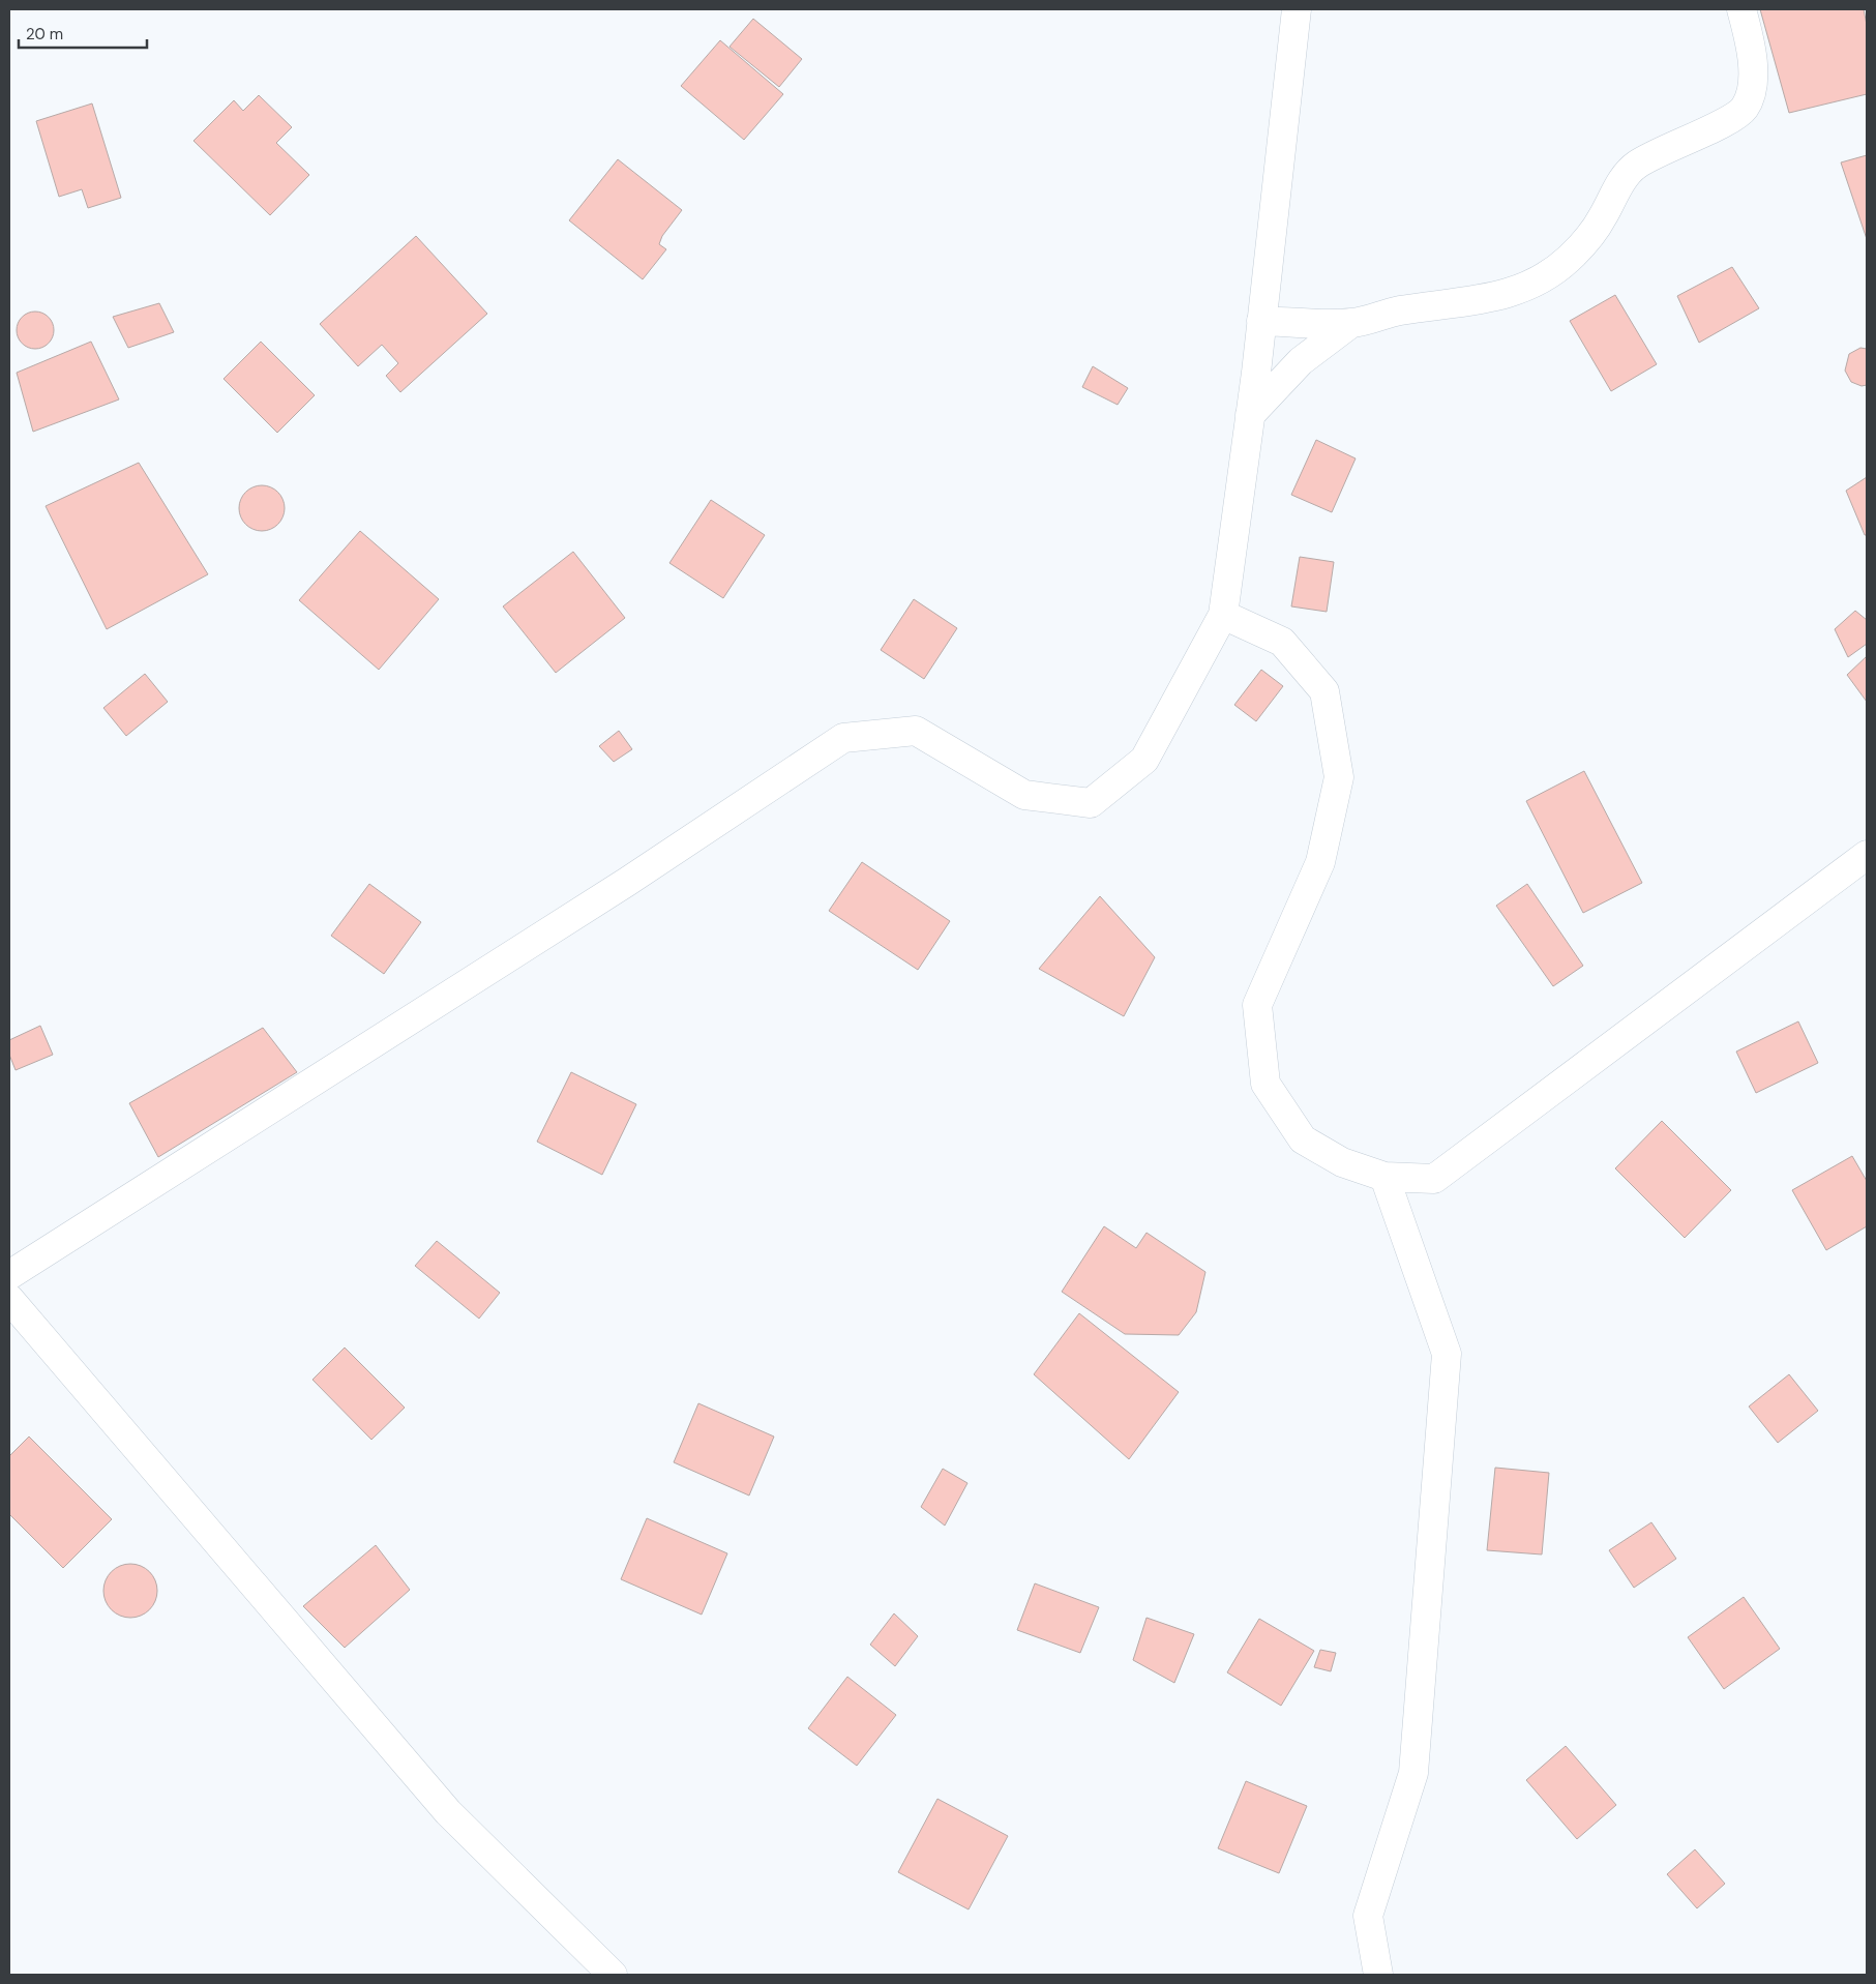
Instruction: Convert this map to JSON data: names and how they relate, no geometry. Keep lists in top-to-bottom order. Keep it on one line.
{"scale_bar":"20 m"}
